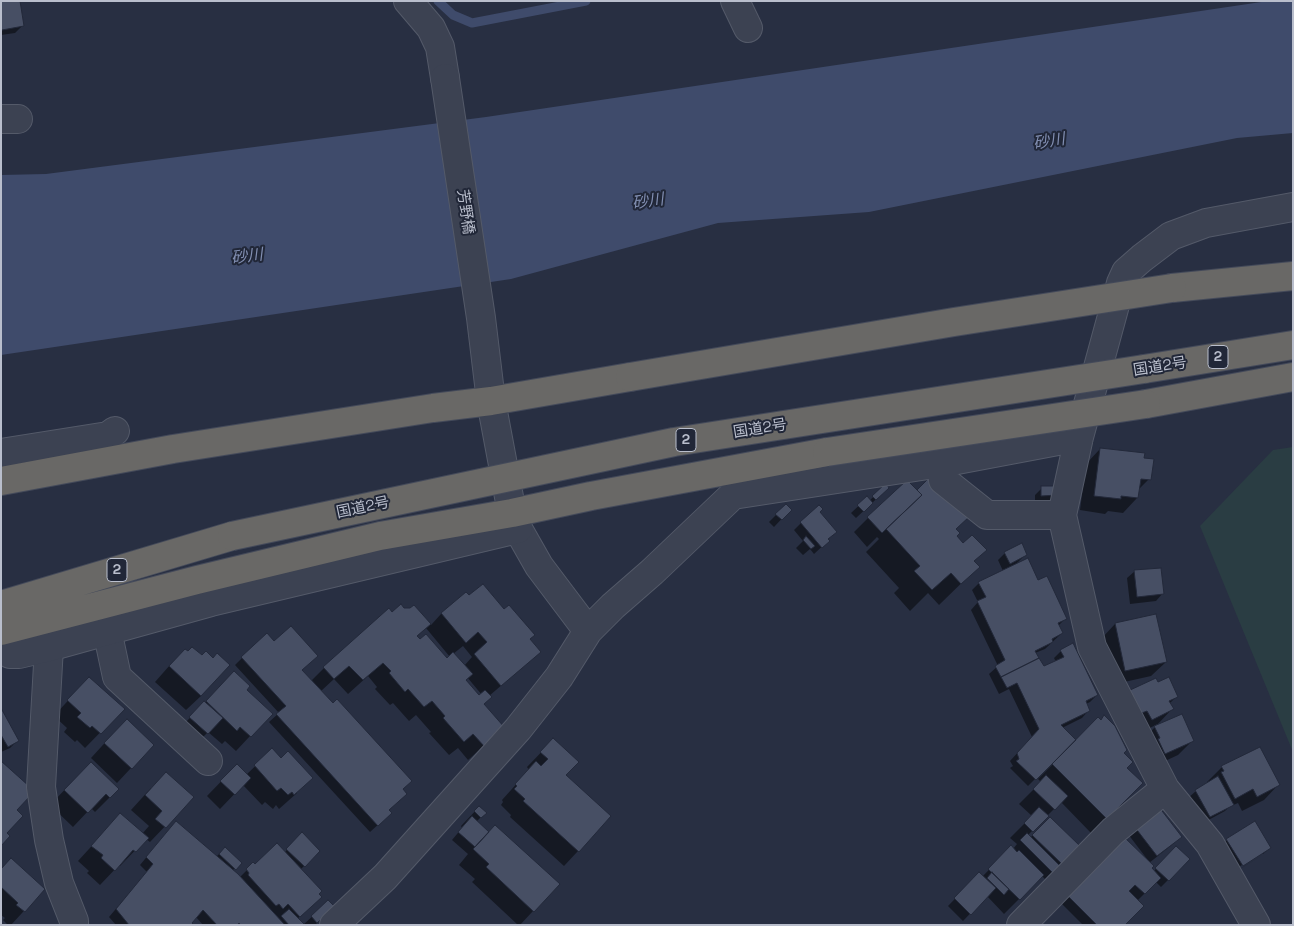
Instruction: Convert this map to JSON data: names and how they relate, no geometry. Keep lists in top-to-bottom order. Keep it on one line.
{"streets":{"highway":["2","国道2号"],"street":["芳野橋"]},"water":["砂川"]}
